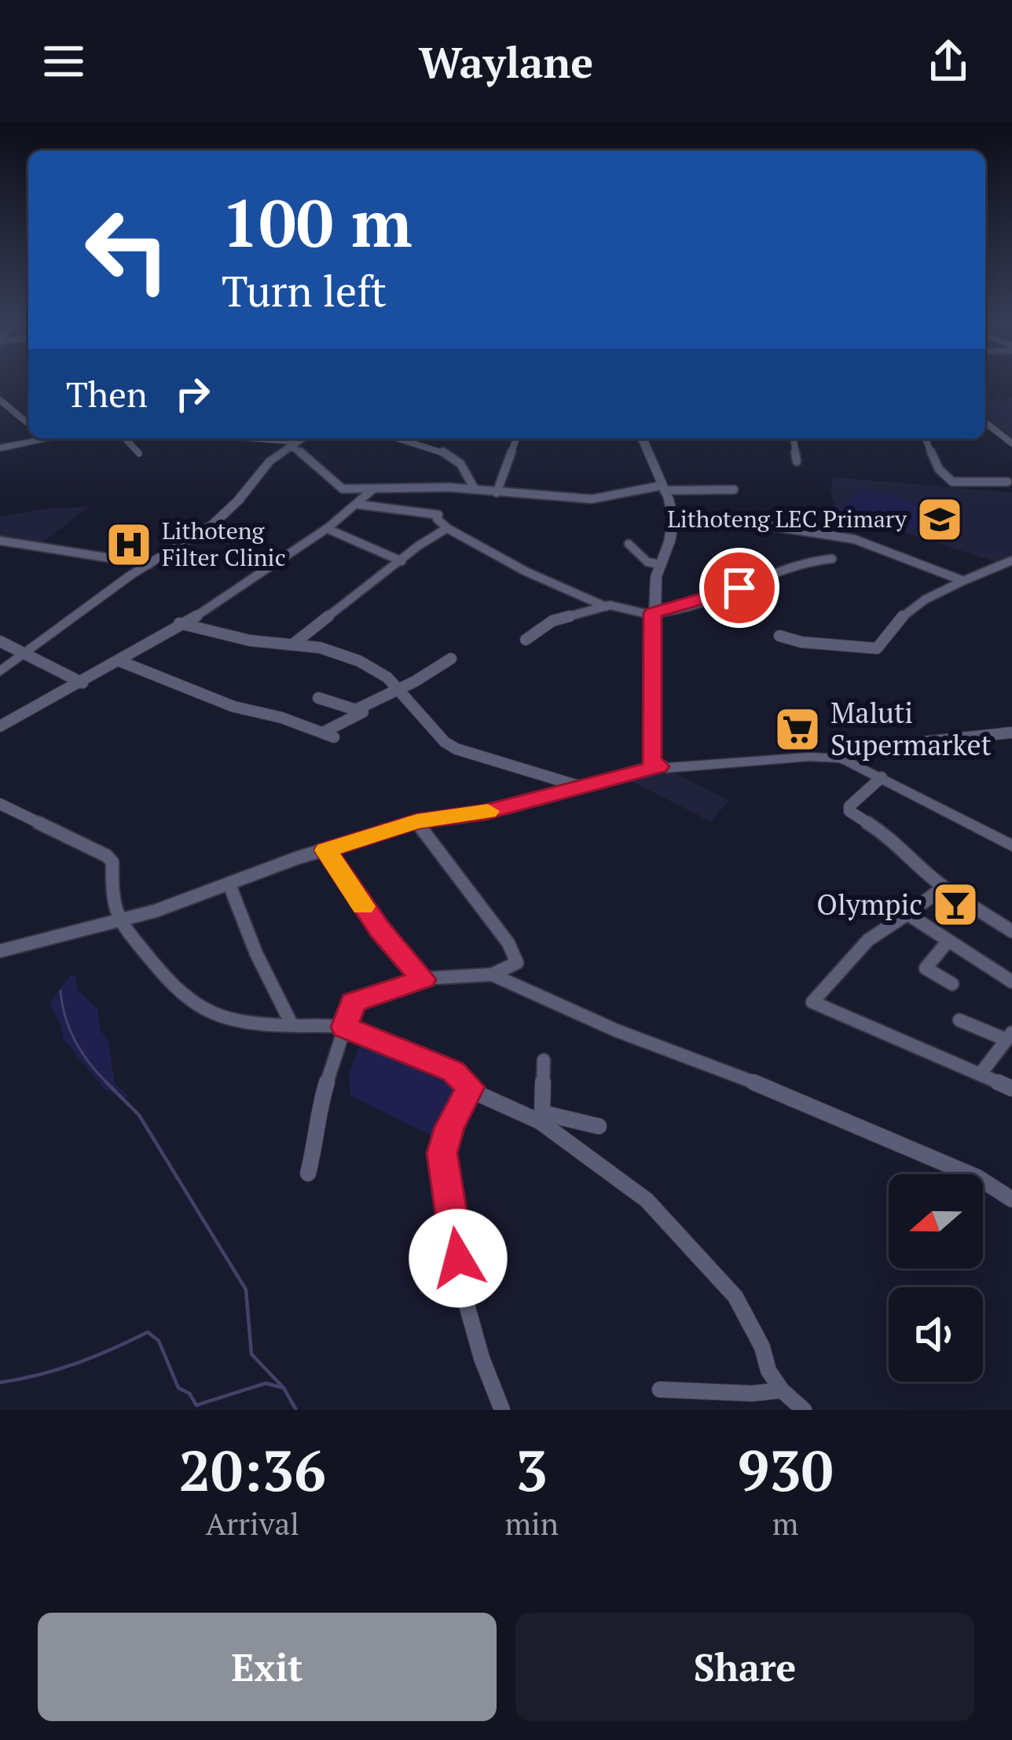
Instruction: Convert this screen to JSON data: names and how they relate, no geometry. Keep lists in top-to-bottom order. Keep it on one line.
{"places":{"school or university":["Lithoteng LEC Primary"],"hospital":["Lithoteng Filter Clinic"],"supermarket":["Maluti Supermarket"],"bar":["Olympic"]},"north":"left","page":{"header":"Waylane","turn":["100 m","Turn left"],"then":"Then","eta":["20:36","Arrival","3","min","930","m"],"buttons":["Exit","Share"]}}
